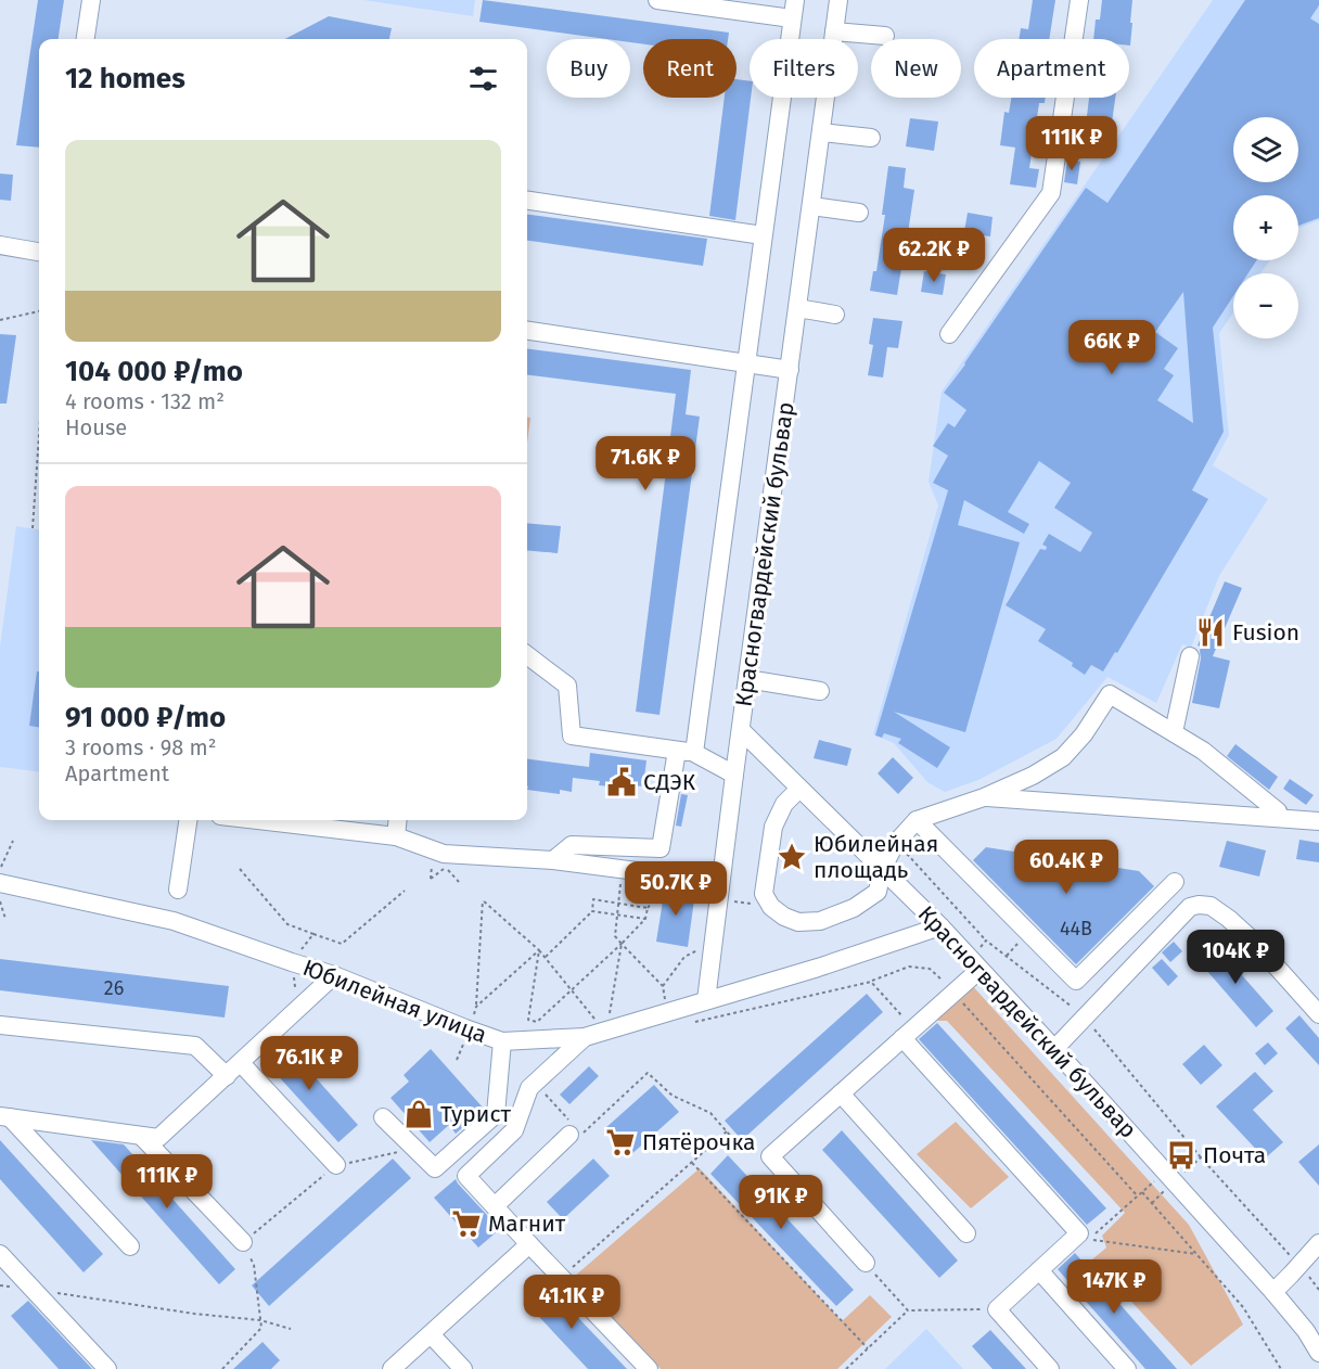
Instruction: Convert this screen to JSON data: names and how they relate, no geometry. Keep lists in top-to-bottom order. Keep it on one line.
{"streets":{"street":["Красногвардейский бульвар","Юбилейная улица"]},"crossings":[["Красногвардейский бульвар","Юбилейная улица"]],"places":{"restaurant":["Fusion"],"public building":["СДЭК"],"place":["Юбилейная площадь"],"shop":["Турист"],"supermarket":["Пятёрочка","Магнит"],"bus stop":["Почта"]},"house_numbers":["44В","26"],"page":{"chip":["Buy","Rent","Filters","New","Apartment"],"heading":"12 homes","price":["111K ₽","62.2K ₽","66K ₽","71.6K ₽","60.4K ₽","50.7K ₽","104K ₽","76.1K ₽","111K ₽","91K ₽","147K ₽","41.1K ₽"],"map_buttons":["+","−"],"list":[{"name":"104 000 ₽/mo","note":"4 rooms · 132 m² · House"},{"name":"91 000 ₽/mo","note":"3 rooms · 98 m² · Apartment"}]}}
